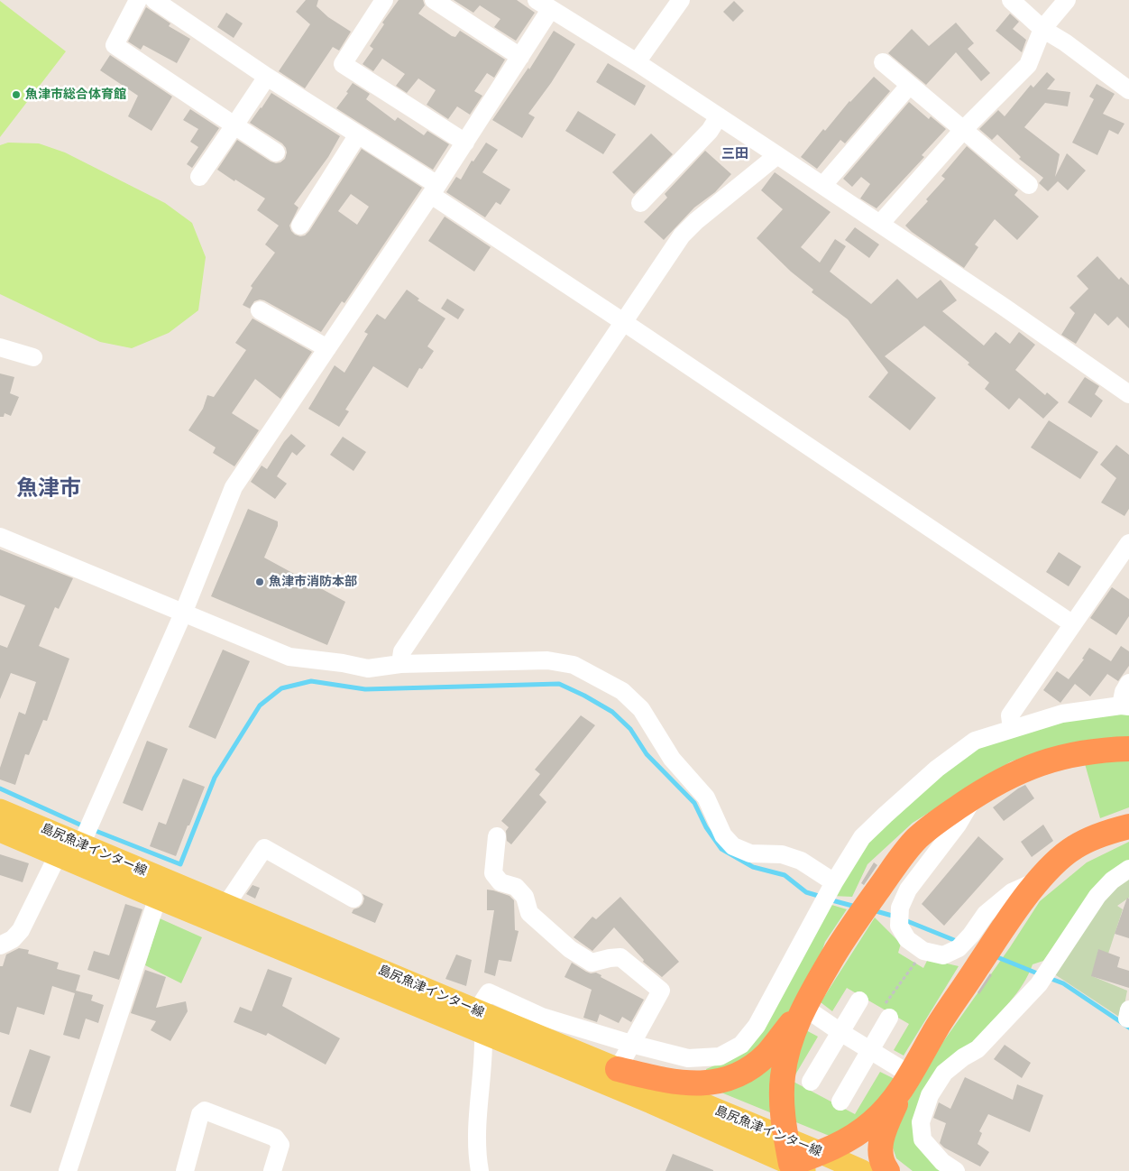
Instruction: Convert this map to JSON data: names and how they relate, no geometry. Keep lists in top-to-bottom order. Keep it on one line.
{"streets":{"main road":["島尻魚津インター線"]},"districts":["三田","魚津市"],"places":["魚津市総合体育館","魚津市消防本部"]}
